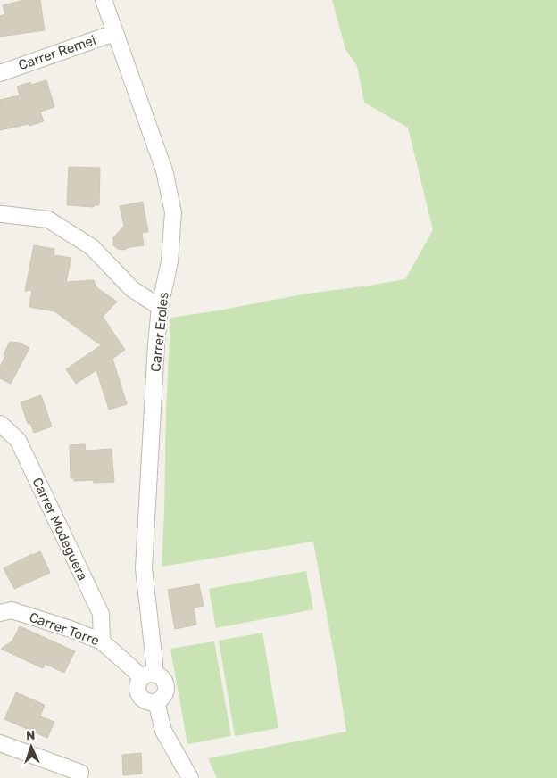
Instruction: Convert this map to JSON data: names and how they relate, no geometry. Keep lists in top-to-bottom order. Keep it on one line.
{"streets":{"street":["Carrer Remei","Carrer Eroles","Carrer Modeguera","Carrer Torre"]},"crossings":[["Carrer Remei","Carrer Eroles"],["Carrer Eroles","Carrer Torre"],["Carrer Modeguera","Carrer Torre"]],"north":"top"}
